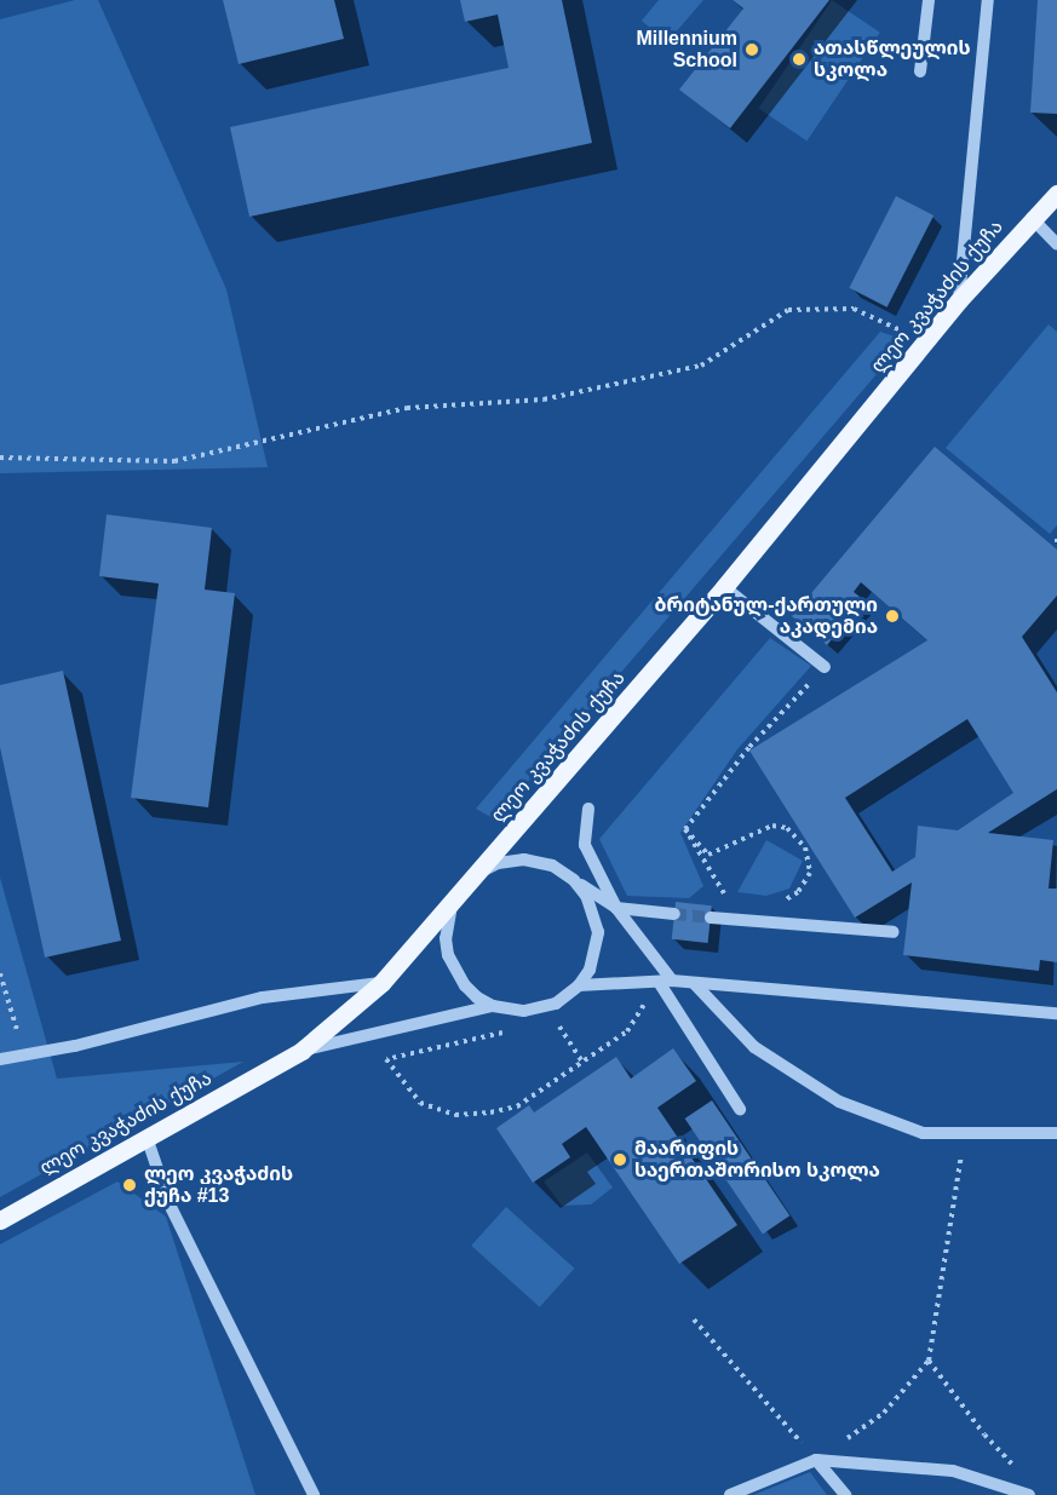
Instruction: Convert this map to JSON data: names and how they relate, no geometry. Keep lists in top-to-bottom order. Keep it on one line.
{"streets":{"main road":["ლეო კვაჭაძის ქუჩა"]},"places":["Millennium School","ათასწლეულის სკოლა","ბრიტანულ-ქართული აკადემია","მაარიფის საერთაშორისო სკოლა","ლეო კვაჭაძის ქუჩა #13"]}
